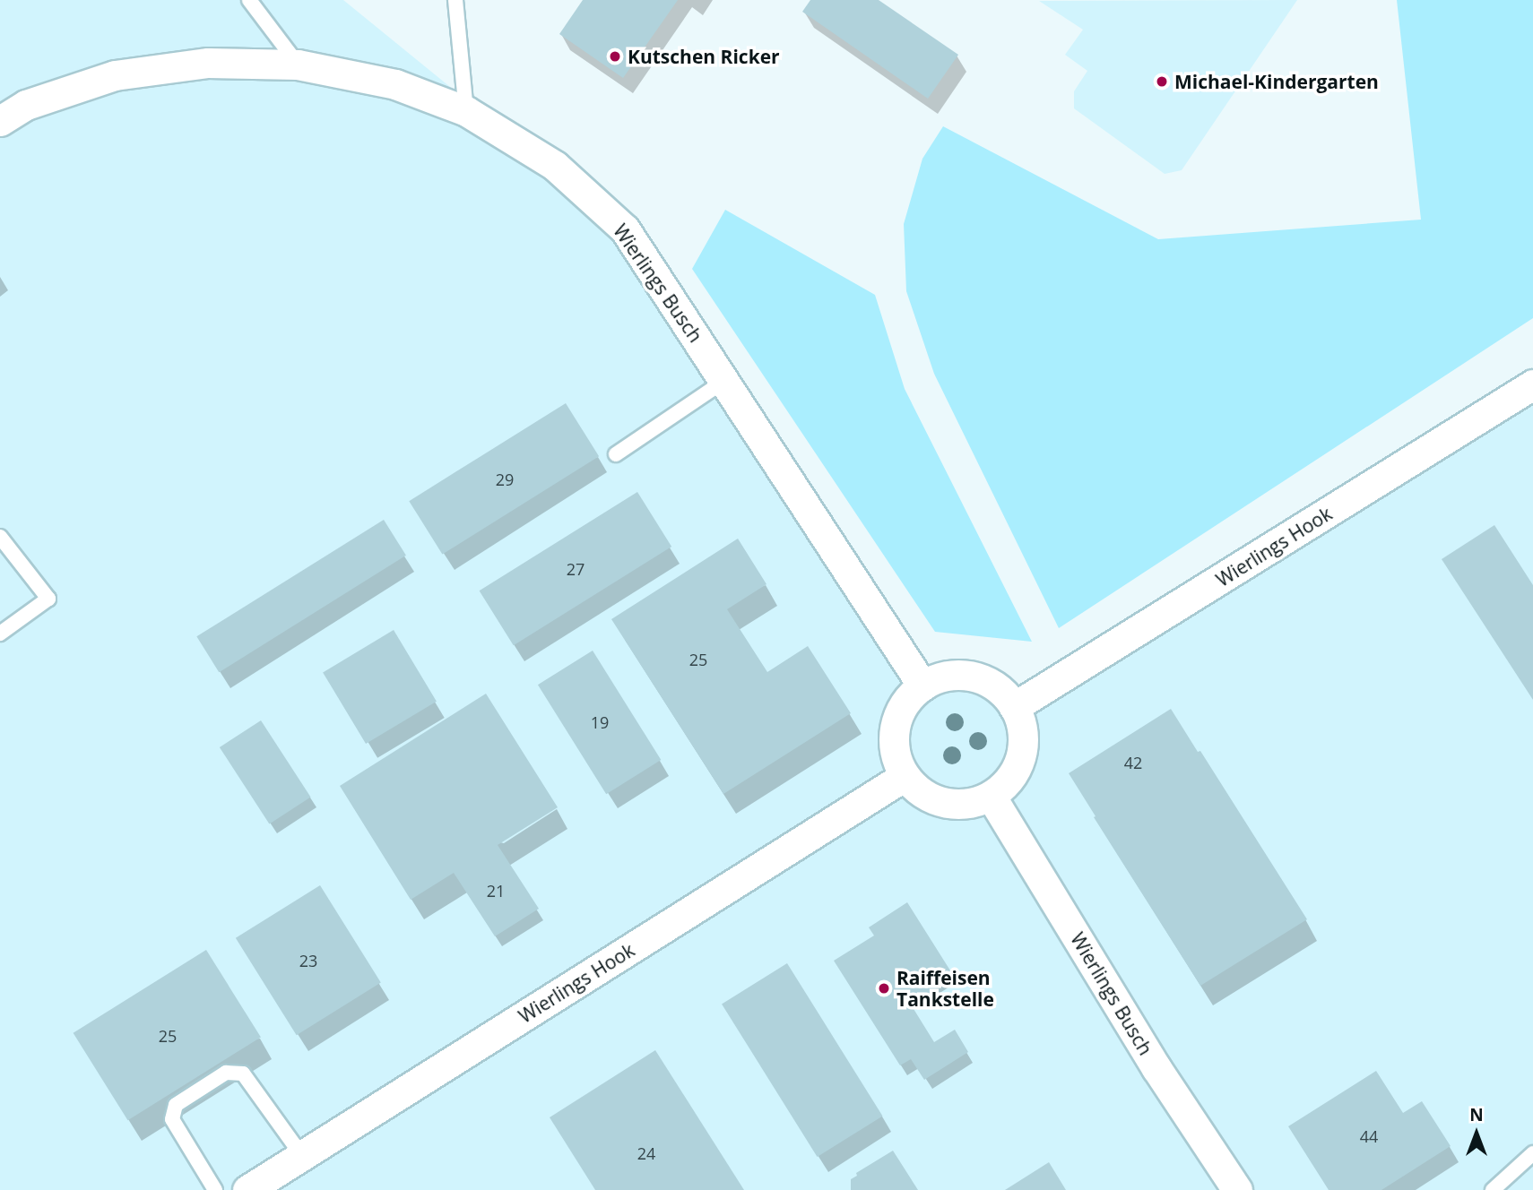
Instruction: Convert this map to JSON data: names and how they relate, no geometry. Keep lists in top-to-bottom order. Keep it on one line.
{"streets":{"street":["Wierlings Busch","Wierlings Hook"]},"crossings":[["Wierlings Busch","Wierlings Hook"]],"places":["Kutschen Ricker","Michael-Kindergarten","Raiffeisen Tankstelle"],"house_numbers":["29","27","25","19","42","21","23","25","44","24"],"north":"top"}
